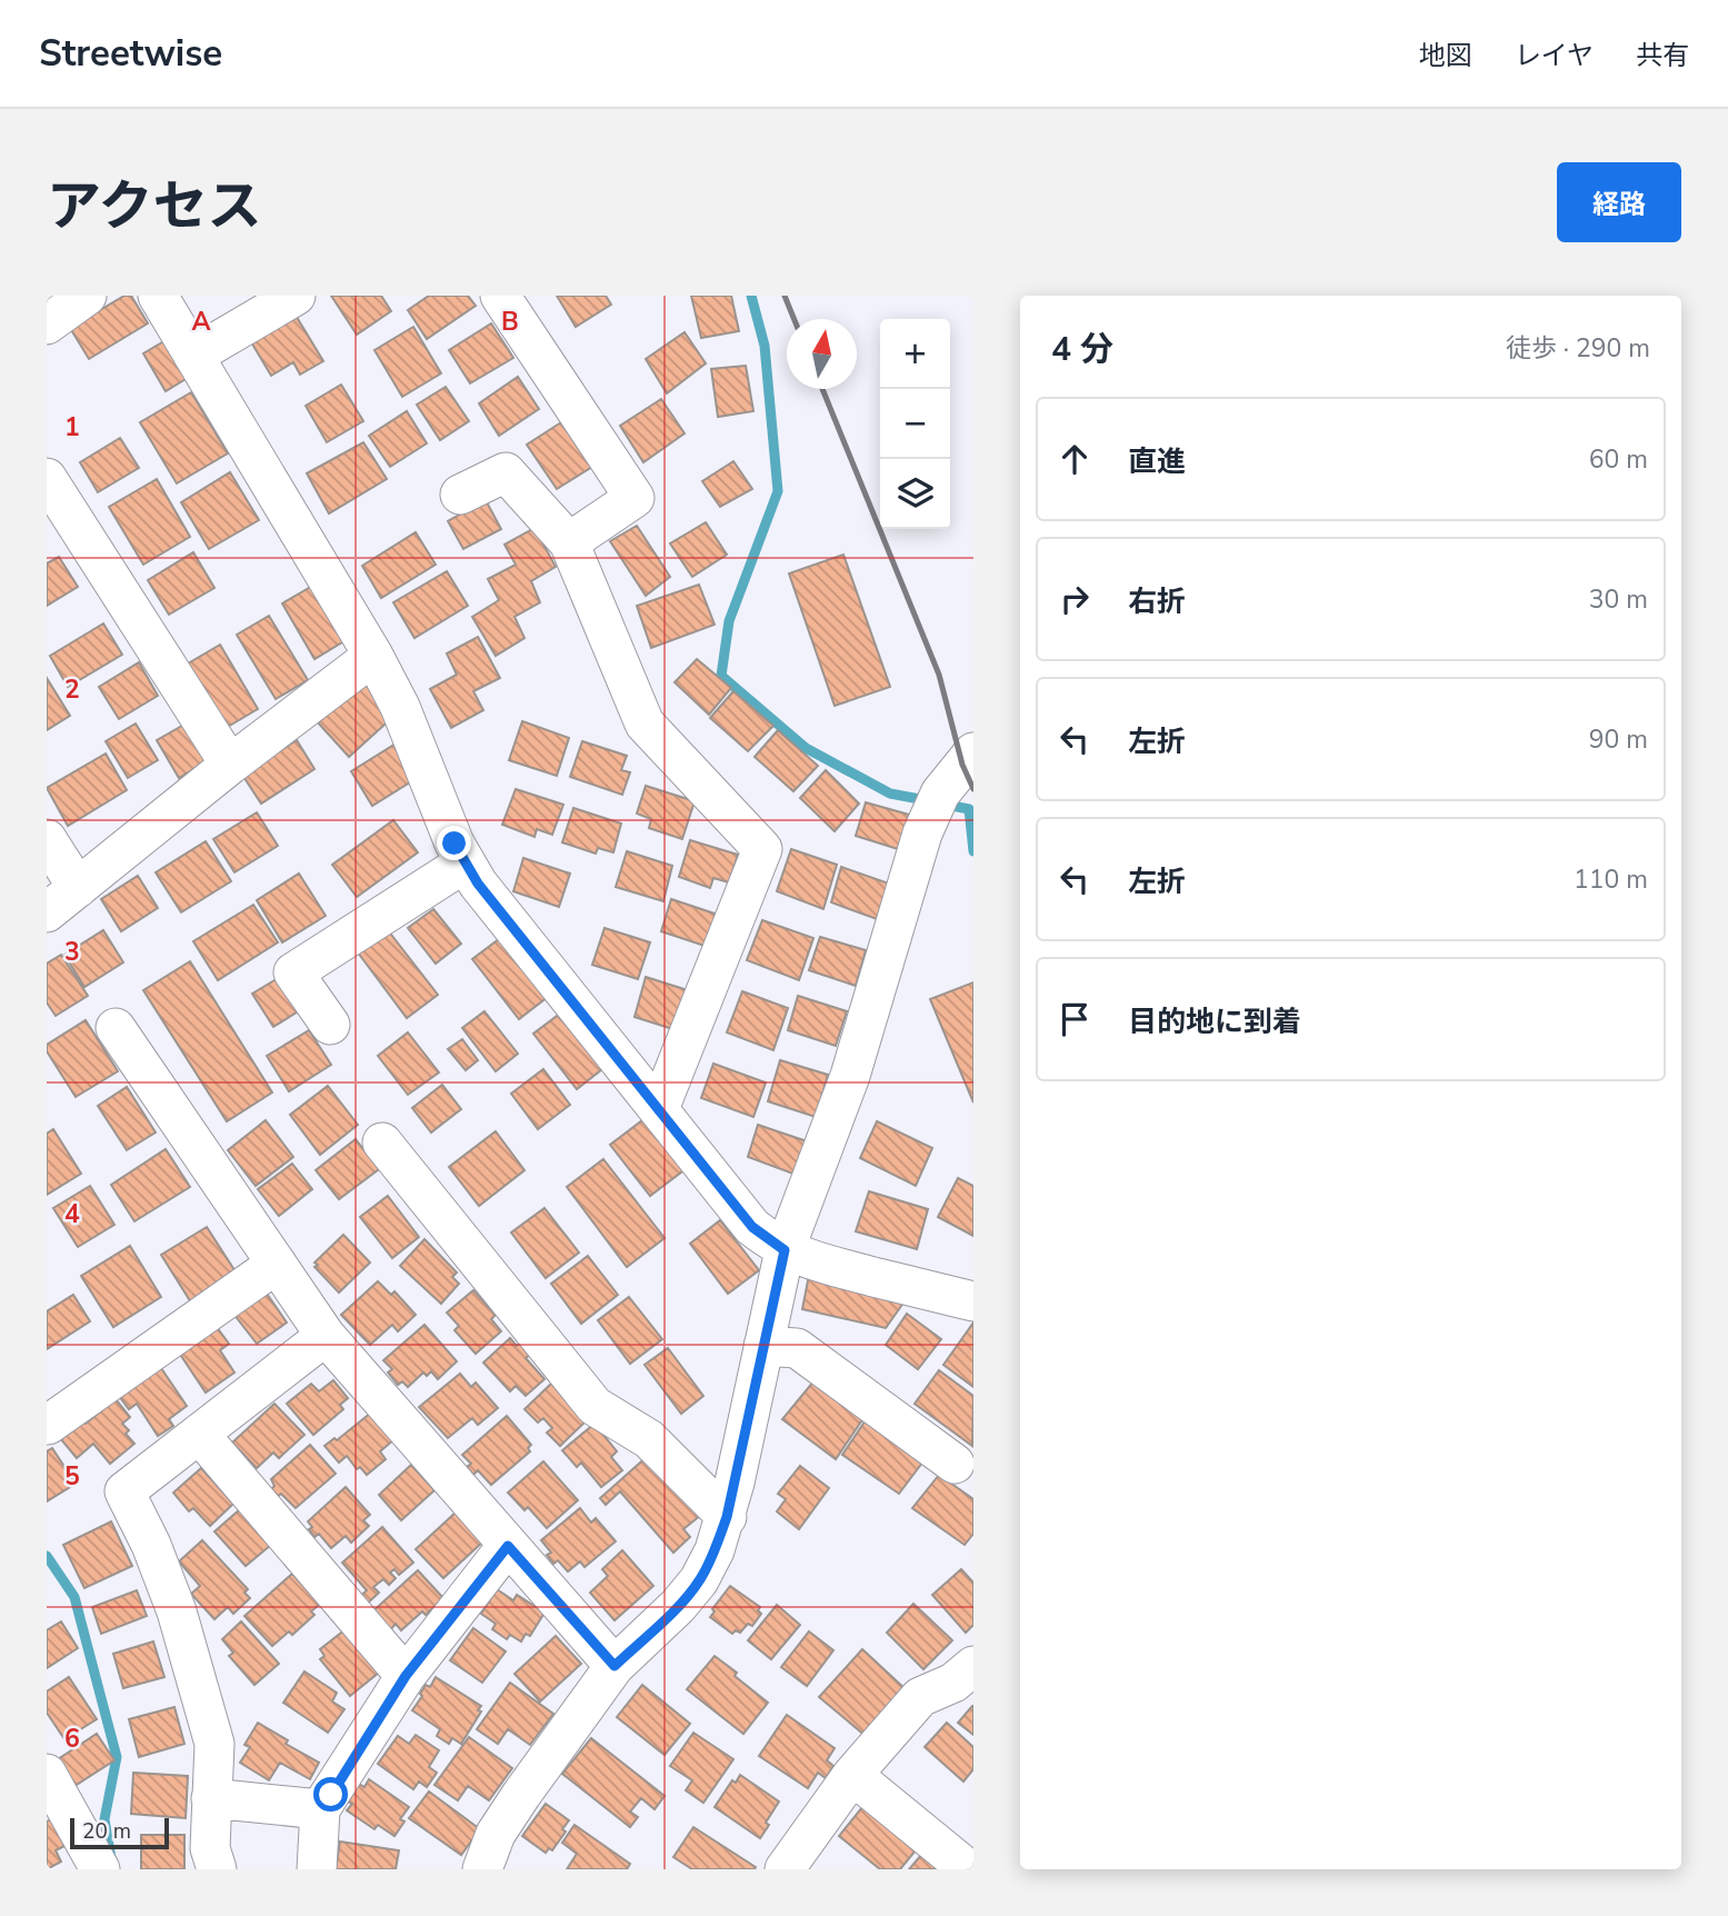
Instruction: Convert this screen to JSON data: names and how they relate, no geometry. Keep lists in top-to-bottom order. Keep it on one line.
{"scale_bar":"20 m","north":"top","page":{"header":"Streetwise","nav":["地図","レイヤ","共有"],"title":"アクセス","buttons":"経路","heading":["4 分","徒歩 · 290 m"],"map_buttons":["+","−"],"list":[["直進","60 m"],["右折","30 m"],["左折","90 m"],["左折","110 m"],"目的地に到着"],"scale":"20 m"},"grid":{"columns":["A","B"],"rows":["1","2","3","4","5","6"]}}
